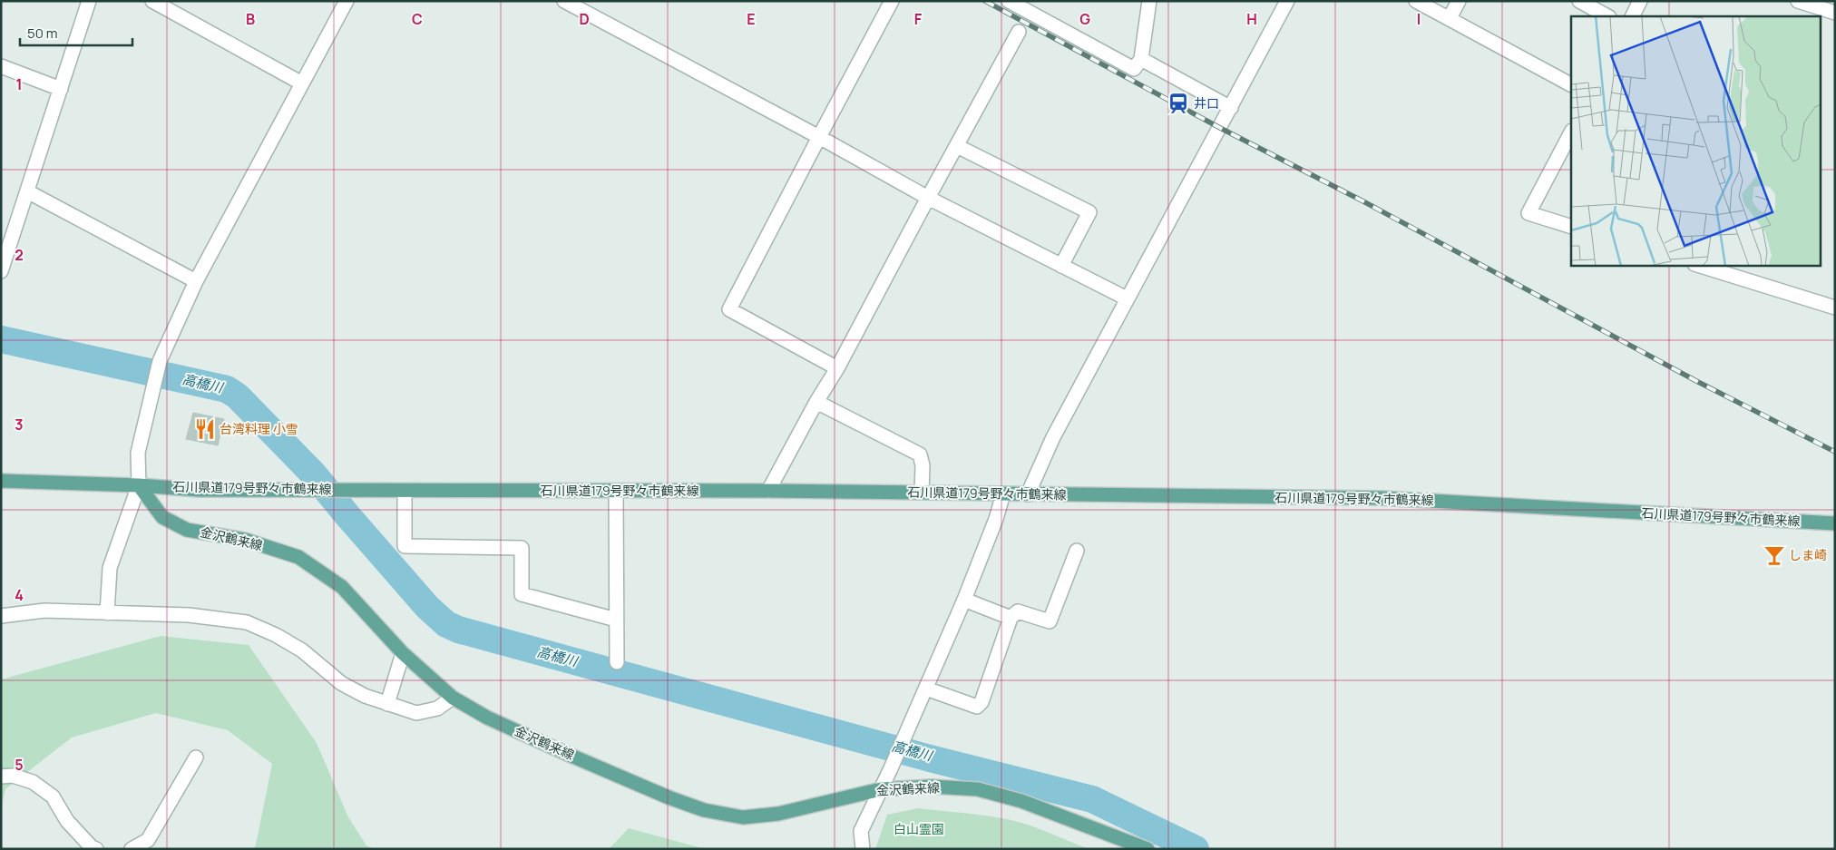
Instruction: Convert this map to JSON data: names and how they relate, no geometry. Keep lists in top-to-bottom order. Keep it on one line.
{"streets":{"main road":["石川県道179号野々市鶴来線","金沢鶴来線"]},"crossings":[["石川県道179号野々市鶴来線","金沢鶴来線"]],"water":["高橋川"],"parks":["白山霊園"],"places":{"station":["井口"],"restaurant":["台湾料理 小雪"],"bar":["しま崎"]},"scale_bar":"50 m","grid":{"columns":["B","C","D","E","F","G","H","I"],"rows":["1","2","3","4","5"]}}
